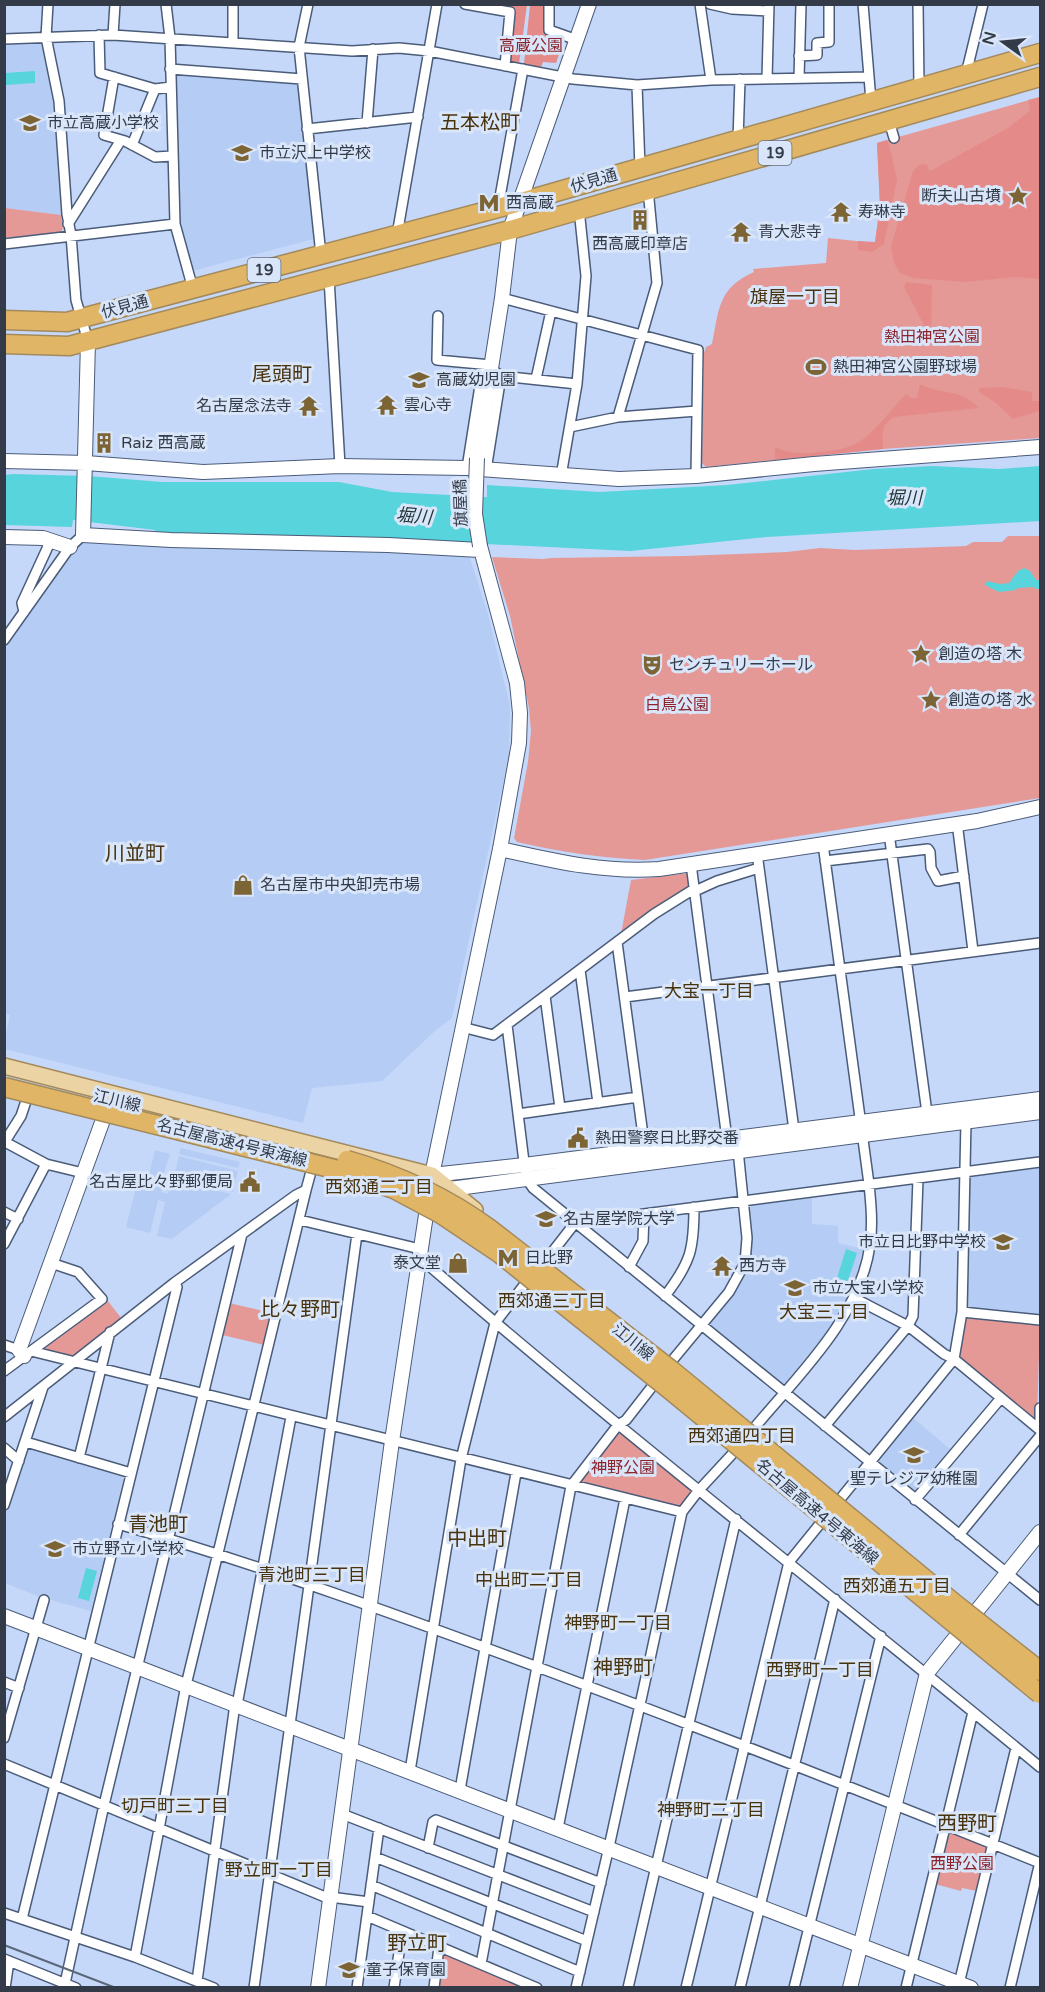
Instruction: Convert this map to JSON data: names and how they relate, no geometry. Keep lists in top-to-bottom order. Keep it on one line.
{"streets":{"highway":["19","伏見通","名古屋高速4号東海線"],"main road":["江川線"],"street":["旗屋橋"]},"crossings":[["伏見通","旗屋橋"],["旗屋橋","江川線"],["江川線","名古屋高速4号東海線"]],"districts":["五本松町","旗屋一丁目","尾頭町","川並町","大宝一丁目","西郊通二丁目","西郊通三丁目","比々野町","大宝三丁目","西郊通四丁目","青池町","中出町","青池町三丁目","中出町二丁目","西郊通五丁目","神野町一丁目","神野町","西野町一丁目","切戸町三丁目","神野町二丁目","西野町","野立町一丁目","野立町"],"water":["堀川"],"parks":["高蔵公園","熱田神宮公園","白鳥公園","神野公園","西野公園"],"places":{"school or university":["市立高蔵小学校","市立沢上中学校","高蔵幼児園","名古屋学院大学","市立日比野中学校","市立大宝小学校","聖テレジア幼稚園","市立野立小学校","童子保育園"],"place":["断夫山古墳","創造の塔 木","創造の塔 水"],"metro station":["西高蔵","日比野"],"temple":["寿琳寺","青大悲寺","雲心寺","名古屋念法寺","西方寺"],"building":["西高蔵印章店","Raiz 西高蔵"],"sports":["熱田神宮公園野球場"],"theatre":["センチュリーホール"],"shop":["名古屋市中央卸売市場","泰文堂"],"public building":["熱田警察日比野交番","名古屋比々野郵便局"]},"north":"left"}
